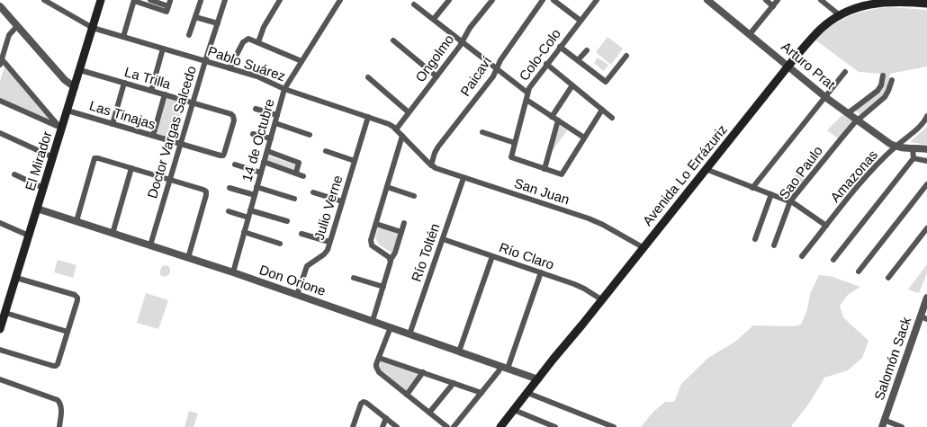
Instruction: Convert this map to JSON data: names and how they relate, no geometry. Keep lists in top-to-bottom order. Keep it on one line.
{"streets":{"main road":["El Mirador","Avenida Lo Errázuriz"],"street":["Colo-Colo","Ongolmo","Pablo Suárez","Arturo Prat","Paicaví","La Trilla","Las Tinajas","Doctor Vargas Salcedo","14 de Octubre","Sao Paulo","Amazonas","San Juan","Julio Verne","Río Toltén","Río Claro","Don Orione","Salomón Sack"]},"crossings":[["Ongolmo","Pablo Suárez"],["Pablo Suárez","Paicaví"],["Pablo Suárez","Doctor Vargas Salcedo"],["Pablo Suárez","14 de Octubre"],["Pablo Suárez","El Mirador"],["Pablo Suárez","San Juan"],["Pablo Suárez","Julio Verne"],["Arturo Prat","Sao Paulo"],["Arturo Prat","Avenida Lo Errázuriz"],["Arturo Prat","Amazonas"],["Paicaví","San Juan"],["La Trilla","Las Tinajas"],["La Trilla","Doctor Vargas Salcedo"],["La Trilla","El Mirador"],["Las Tinajas","Doctor Vargas Salcedo"],["Las Tinajas","El Mirador"],["Doctor Vargas Salcedo","Don Orione"],["14 de Octubre","Don Orione"],["El Mirador","Don Orione"],["Avenida Lo Errázuriz","San Juan"],["Avenida Lo Errázuriz","Río Claro"],["Avenida Lo Errázuriz","Don Orione"],["San Juan","Río Toltén"],["Julio Verne","Don Orione"],["Río Toltén","Río Claro"],["Río Toltén","Don Orione"]]}
